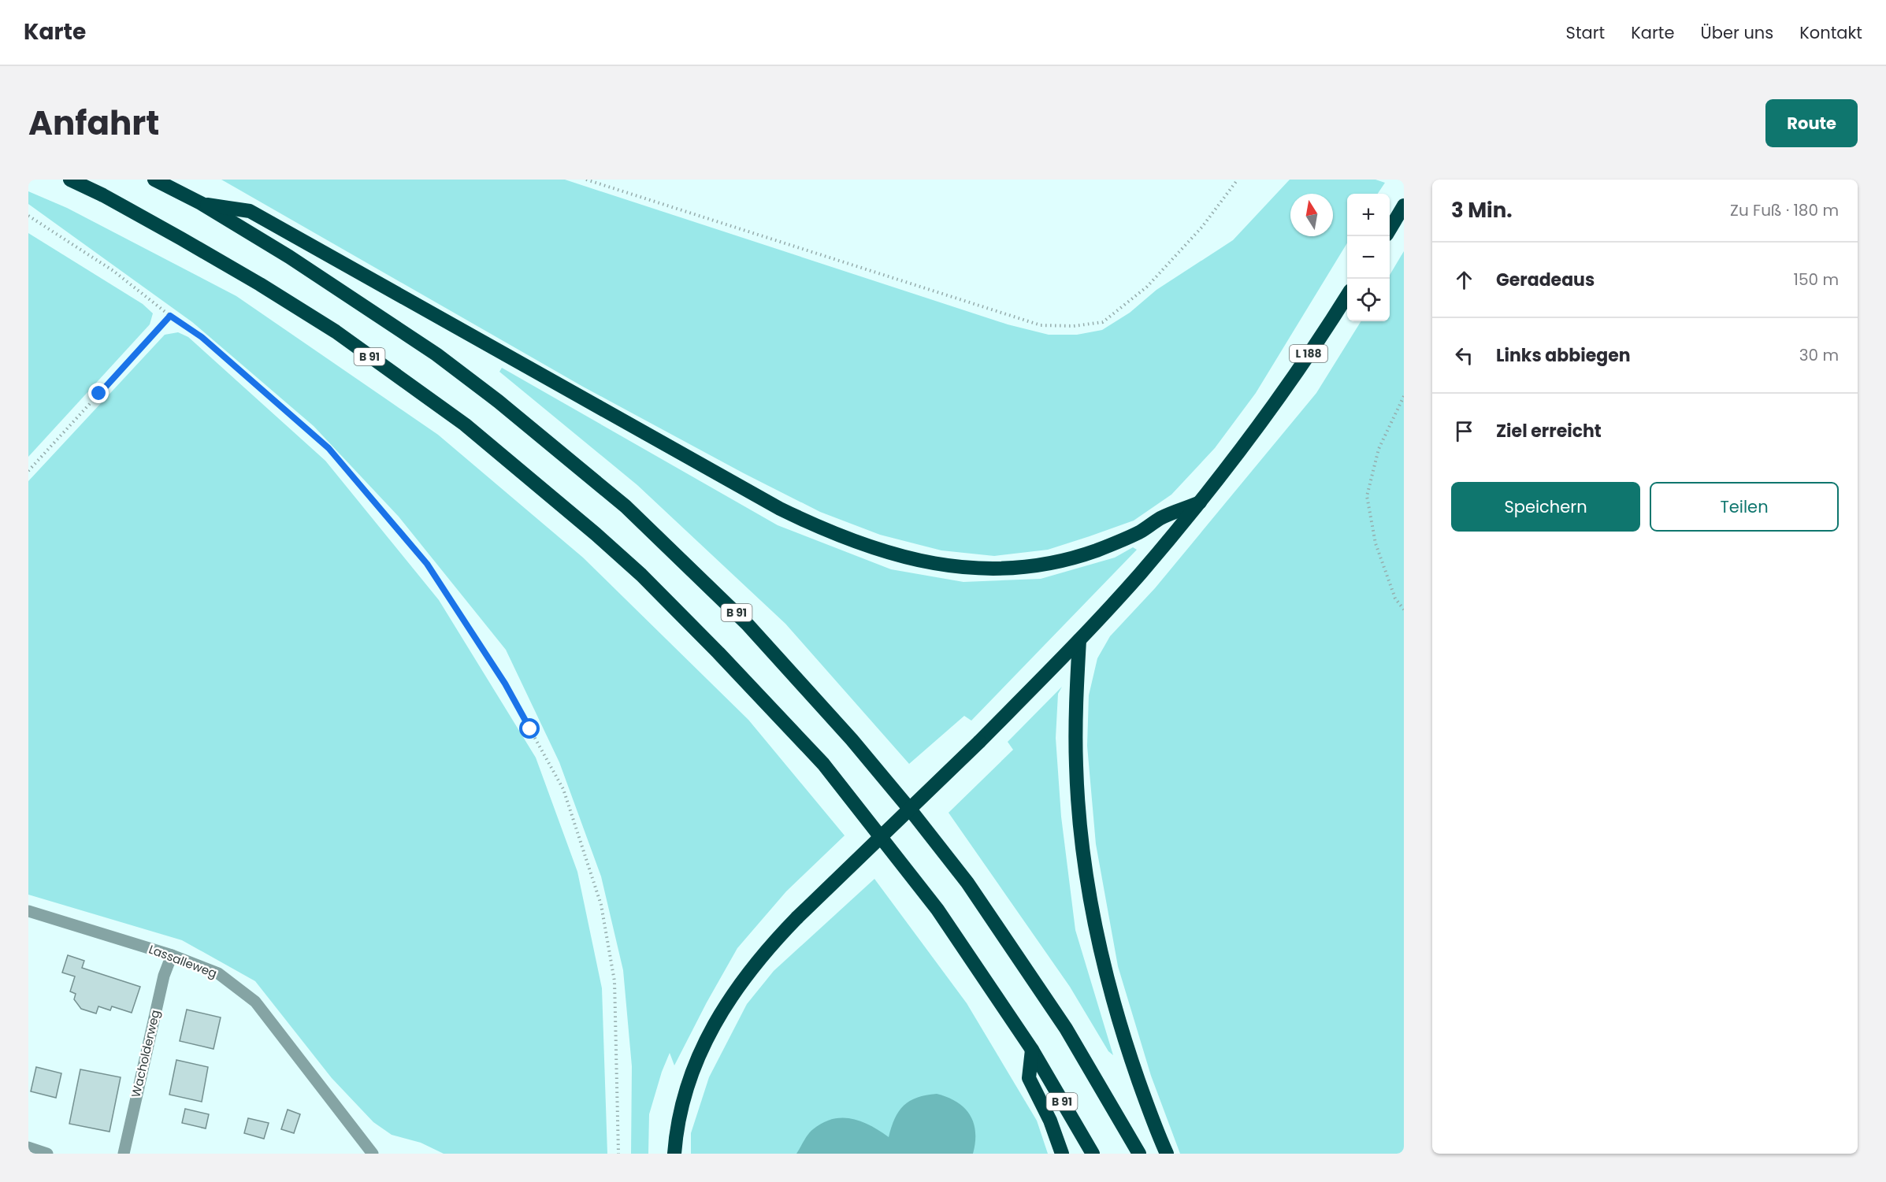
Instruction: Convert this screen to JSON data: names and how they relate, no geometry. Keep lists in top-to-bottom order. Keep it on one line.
{"streets":{"highway":["L 188","B 91"],"street":["Lassalleweg","Wacholderweg"]},"crossings":[["Lassalleweg","Wacholderweg"]],"north":"top","page":{"header":"Karte","nav":["Start","Karte","Über uns","Kontakt"],"title":"Anfahrt","buttons":["Route",["Speichern","Teilen"]],"heading":["3 Min.","Zu Fuß · 180 m"],"map_buttons":["+","−"],"list":[["Geradeaus","150 m"],["Links abbiegen","30 m"],"Ziel erreicht"]}}
